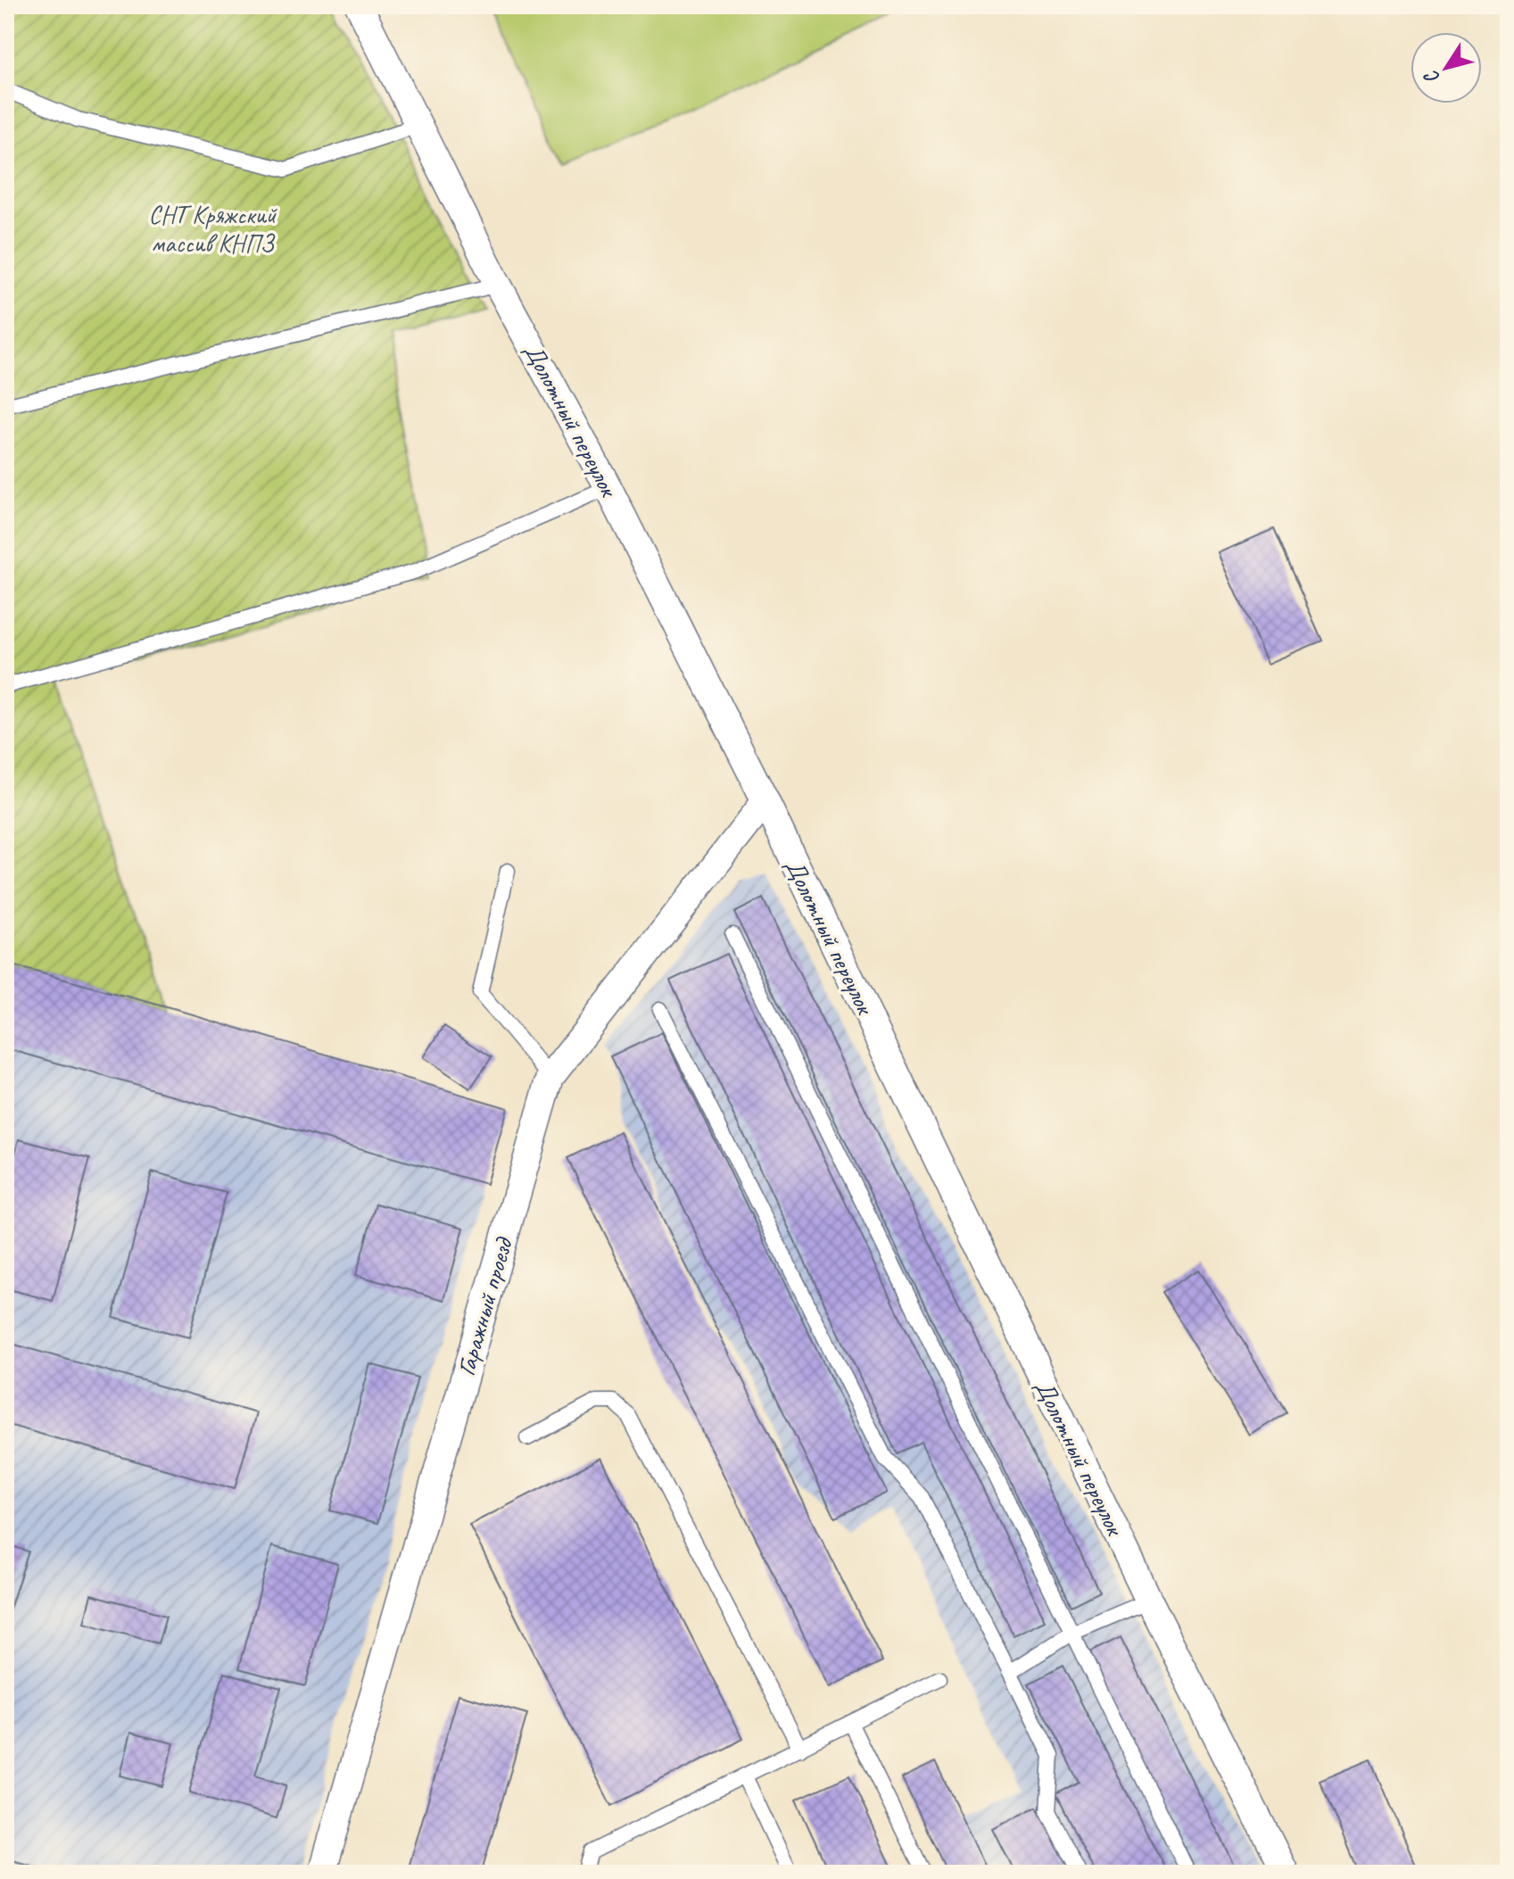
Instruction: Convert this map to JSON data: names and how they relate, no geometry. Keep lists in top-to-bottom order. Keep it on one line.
{"streets":{"street":["Долотный переулок","Гаражный проезд"]},"crossings":[["Долотный переулок","Гаражный проезд"]],"parks":["СНТ Кряжский массив КНПЗ"],"north":"bottom left"}
